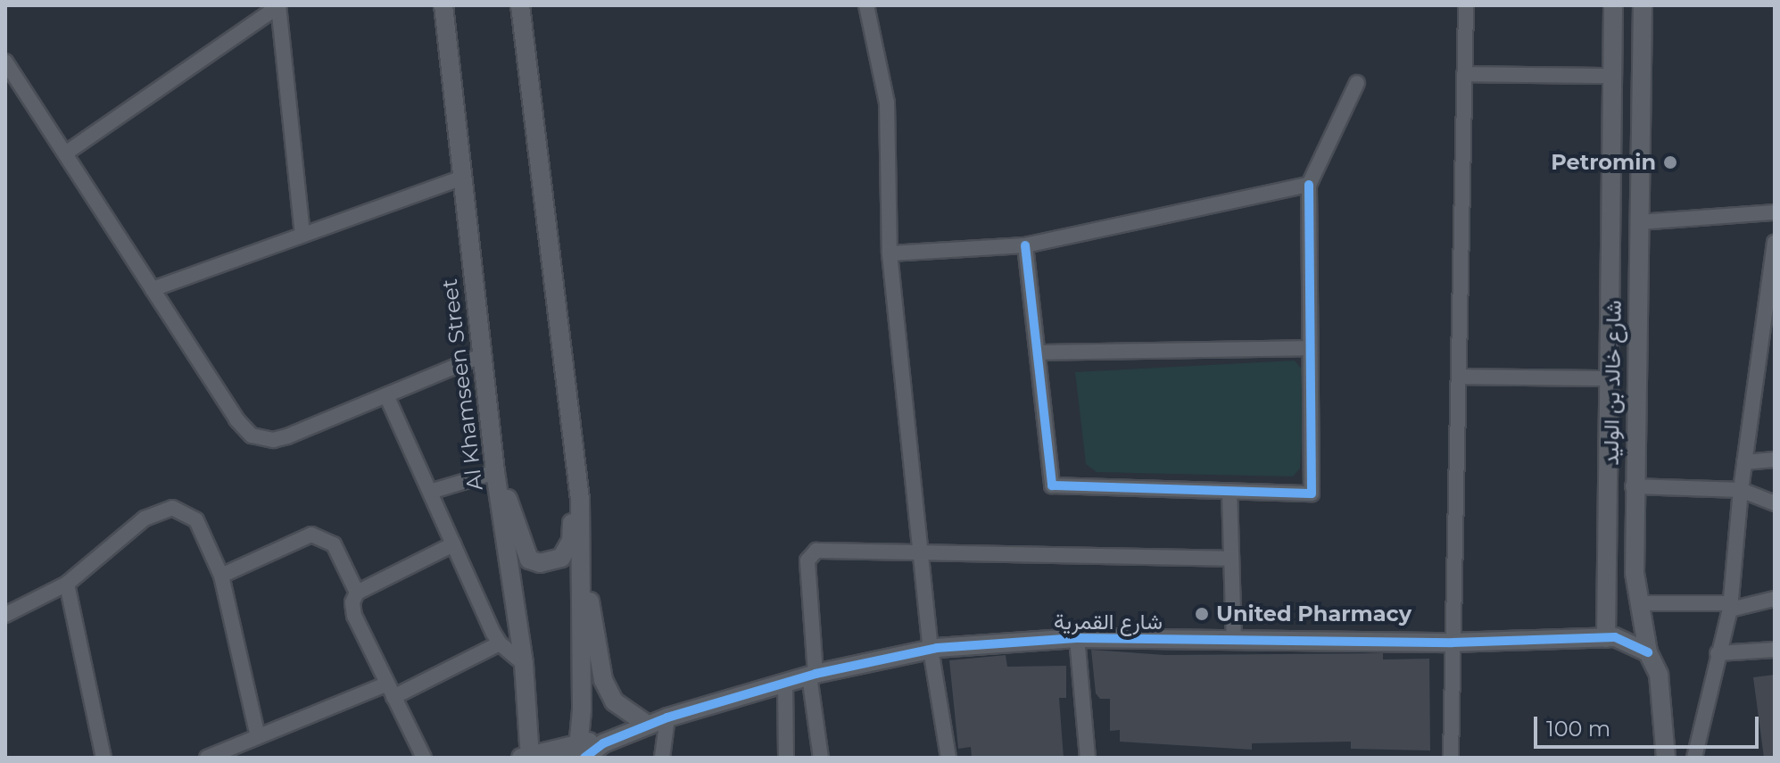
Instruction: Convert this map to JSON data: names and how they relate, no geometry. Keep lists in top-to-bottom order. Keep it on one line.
{"streets":{"street":["شارع خالد بن الوليد","Al Khamseen Street","شارع القمرية"]},"crossings":[["شارع خالد بن الوليد","شارع القمرية"]],"places":["Petromin","United Pharmacy"],"scale_bar":"100 m"}
